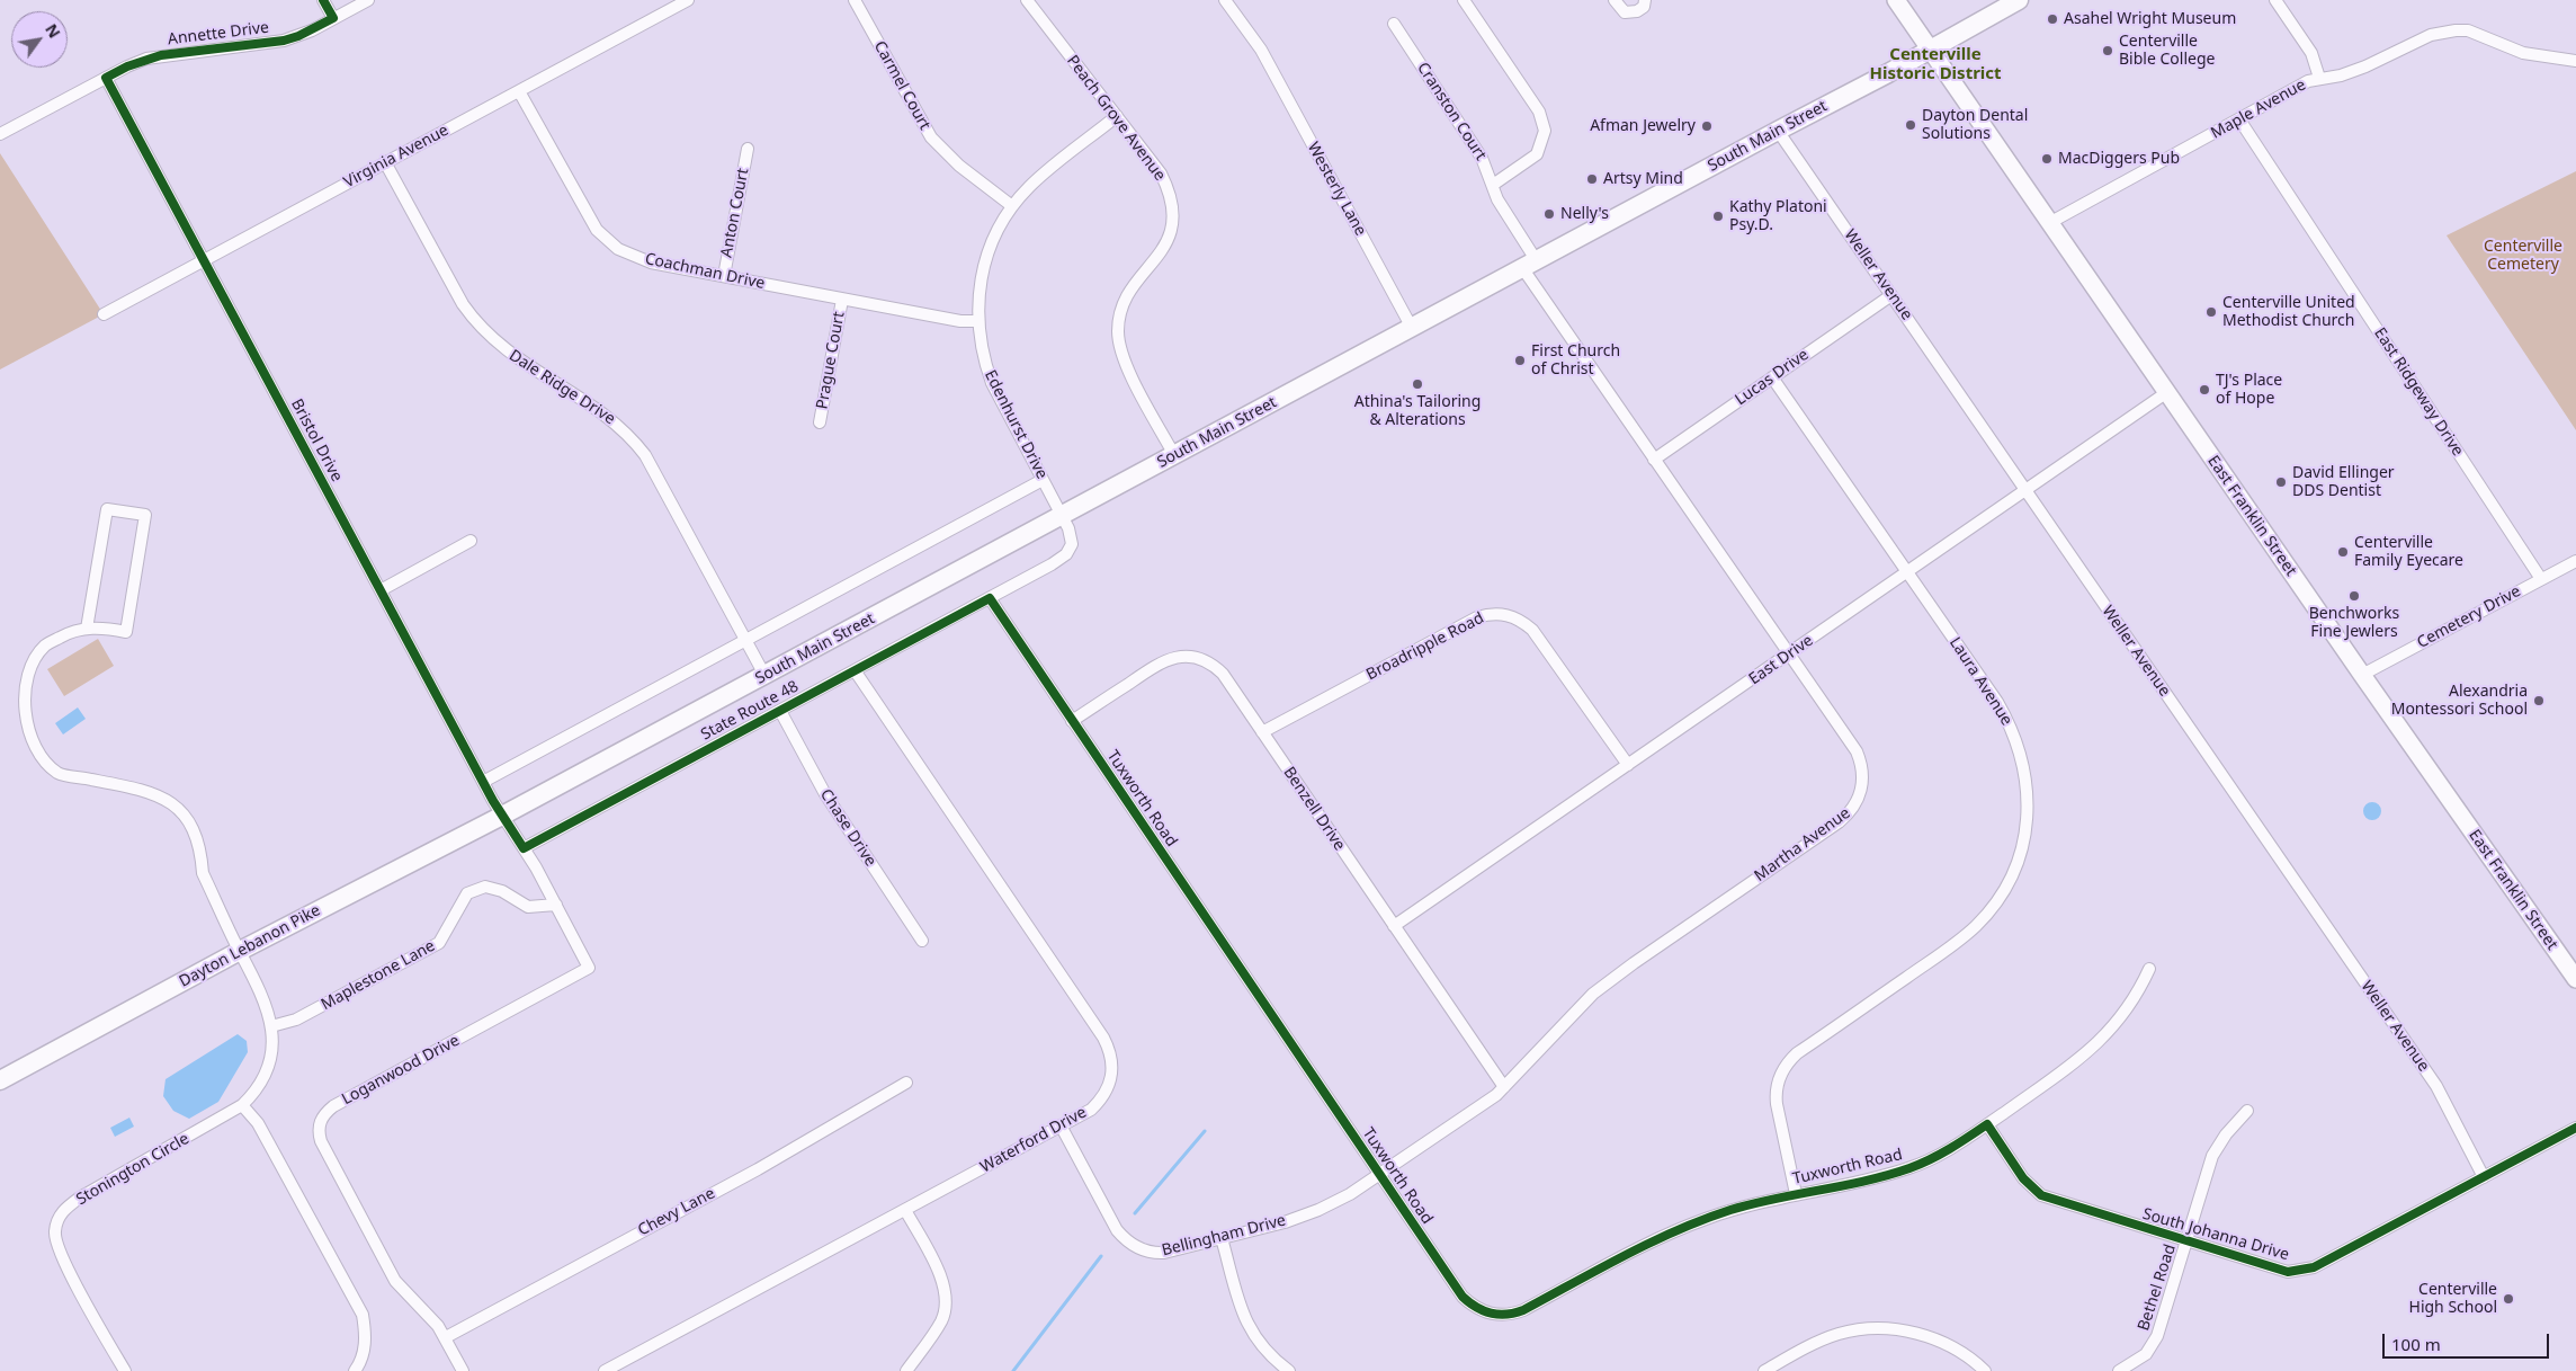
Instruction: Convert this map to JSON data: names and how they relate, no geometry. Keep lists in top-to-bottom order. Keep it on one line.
{"streets":{"main road":["South Main Street","Dayton Lebanon Pike"],"street":["Annette Drive","Carmel Court","Maple Avenue","Cranston Court","Peach Grove Avenue","Virginia Avenue","Westerly Lane","Anton Court","Coachman Drive","Weller Avenue","Prague Court","Lucas Drive","Dale Ridge Drive","East Ridgeway Drive","Edenhurst Drive","Bristol Drive","East Franklin Street","Cemetery Drive","Broadripple Road","East Drive","Laura Avenue","State Route 48","Tuxworth Road","Benzell Drive","Chase Drive","Martha Avenue","Maplestone Lane","Loganwood Drive","Waterford Drive","Stonington Circle","Chevy Lane","South Johanna Drive","Bellingham Drive","Bethel Road"]},"crossings":[["Annette Drive","Bristol Drive"],["Carmel Court","Edenhurst Drive"],["Maple Avenue","East Ridgeway Drive"],["Maple Avenue","East Franklin Street"],["Cranston Court","South Main Street"],["Cranston Court","Martha Avenue"],["Peach Grove Avenue","South Main Street"],["Peach Grove Avenue","Edenhurst Drive"],["South Main Street","Westerly Lane"],["South Main Street","Weller Avenue"],["South Main Street","Dale Ridge Drive"],["South Main Street","Edenhurst Drive"],["South Main Street","Bristol Drive"],["South Main Street","East Franklin Street"],["South Main Street","State Route 48"],["South Main Street","Martha Avenue"],["South Main Street","Dayton Lebanon Pike"],["South Main Street","Loganwood Drive"],["Virginia Avenue","Coachman Drive"],["Virginia Avenue","Dale Ridge Drive"],["Virginia Avenue","Bristol Drive"],["Anton Court","Coachman Drive"],["Coachman Drive","Prague Court"],["Coachman Drive","Edenhurst Drive"],["Weller Avenue","Lucas Drive"],["Weller Avenue","East Drive"],["Weller Avenue","South Johanna Drive"],["Lucas Drive","Laura Avenue"],["Lucas Drive","Martha Avenue"],["East Ridgeway Drive","Cemetery Drive"],["Edenhurst Drive","State Route 48"],["Bristol Drive","Dayton Lebanon Pike"],["Bristol Drive","Loganwood Drive"],["East Franklin Street","Cemetery Drive"],["East Franklin Street","East Drive"],["Broadripple Road","East Drive"],["Broadripple Road","Benzell Drive"],["East Drive","Laura Avenue"],["East Drive","Benzell Drive"],["East Drive","Martha Avenue"],["Laura Avenue","Tuxworth Road"],["State Route 48","Tuxworth Road"],["State Route 48","Chase Drive"],["State Route 48","Loganwood Drive"],["State Route 48","Waterford Drive"],["Tuxworth Road","Benzell Drive"],["Tuxworth Road","Martha Avenue"],["Tuxworth Road","South Johanna Drive"],["Tuxworth Road","Bellingham Drive"],["Benzell Drive","Martha Avenue"],["Martha Avenue","Bellingham Drive"],["Dayton Lebanon Pike","Loganwood Drive"],["Dayton Lebanon Pike","Stonington Circle"],["Maplestone Lane","Loganwood Drive"],["Maplestone Lane","Stonington Circle"],["Loganwood Drive","Chevy Lane"],["Waterford Drive","Bellingham Drive"],["South Johanna Drive","Bethel Road"]],"districts":["Centerville Historic District"],"parks":["Centerville Cemetery"],"places":["Asahel Wright Museum","Centerville Bible College","Dayton Dental Solutions","Afman Jewelry","MacDiggers Pub","Artsy Mind","Nelly's","Kathy Platoni Psy.D.","Centerville United Methodist Church","First Church of Christ","Athina's Tailoring & Alterations","TJ's Place of Hope","David Ellinger DDS Dentist","Centerville Family Eyecare","Benchworks Fine Jewlers","Alexandria Montessori School","Centerville High School"],"scale_bar":"100 m","north":"top right"}
